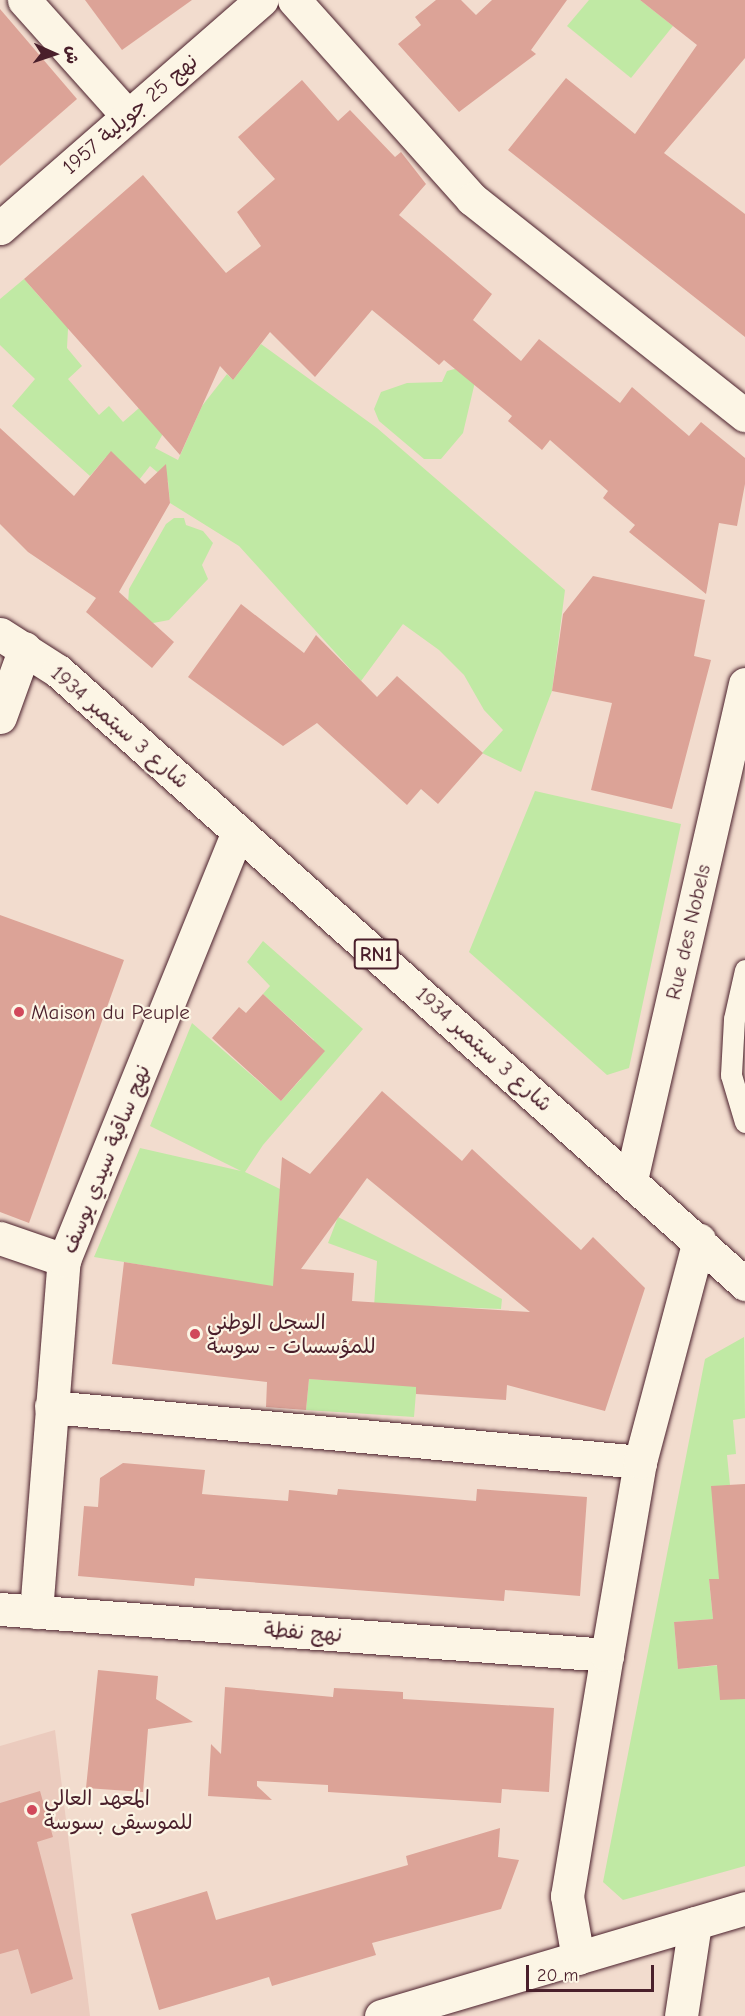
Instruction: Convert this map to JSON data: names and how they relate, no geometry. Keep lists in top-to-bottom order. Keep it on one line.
{"streets":{"street":["نهج 25 جويلية 1957","شارع 3 سبتمبر 1934","Rue des Nobels","RN1","نهج ساقية سيدي يوسف","نهج نفطة"]},"crossings":[["شارع 3 سبتمبر 1934","Rue des Nobels"],["شارع 3 سبتمبر 1934","نهج ساقية سيدي يوسف"],["نهج ساقية سيدي يوسف","نهج نفطة"]],"places":["Maison du Peuple","السجل الوطني للمؤسسات - سوسة","المعهد العالي للموسيقى بسوسة"],"scale_bar":"20 m","north":"right"}
